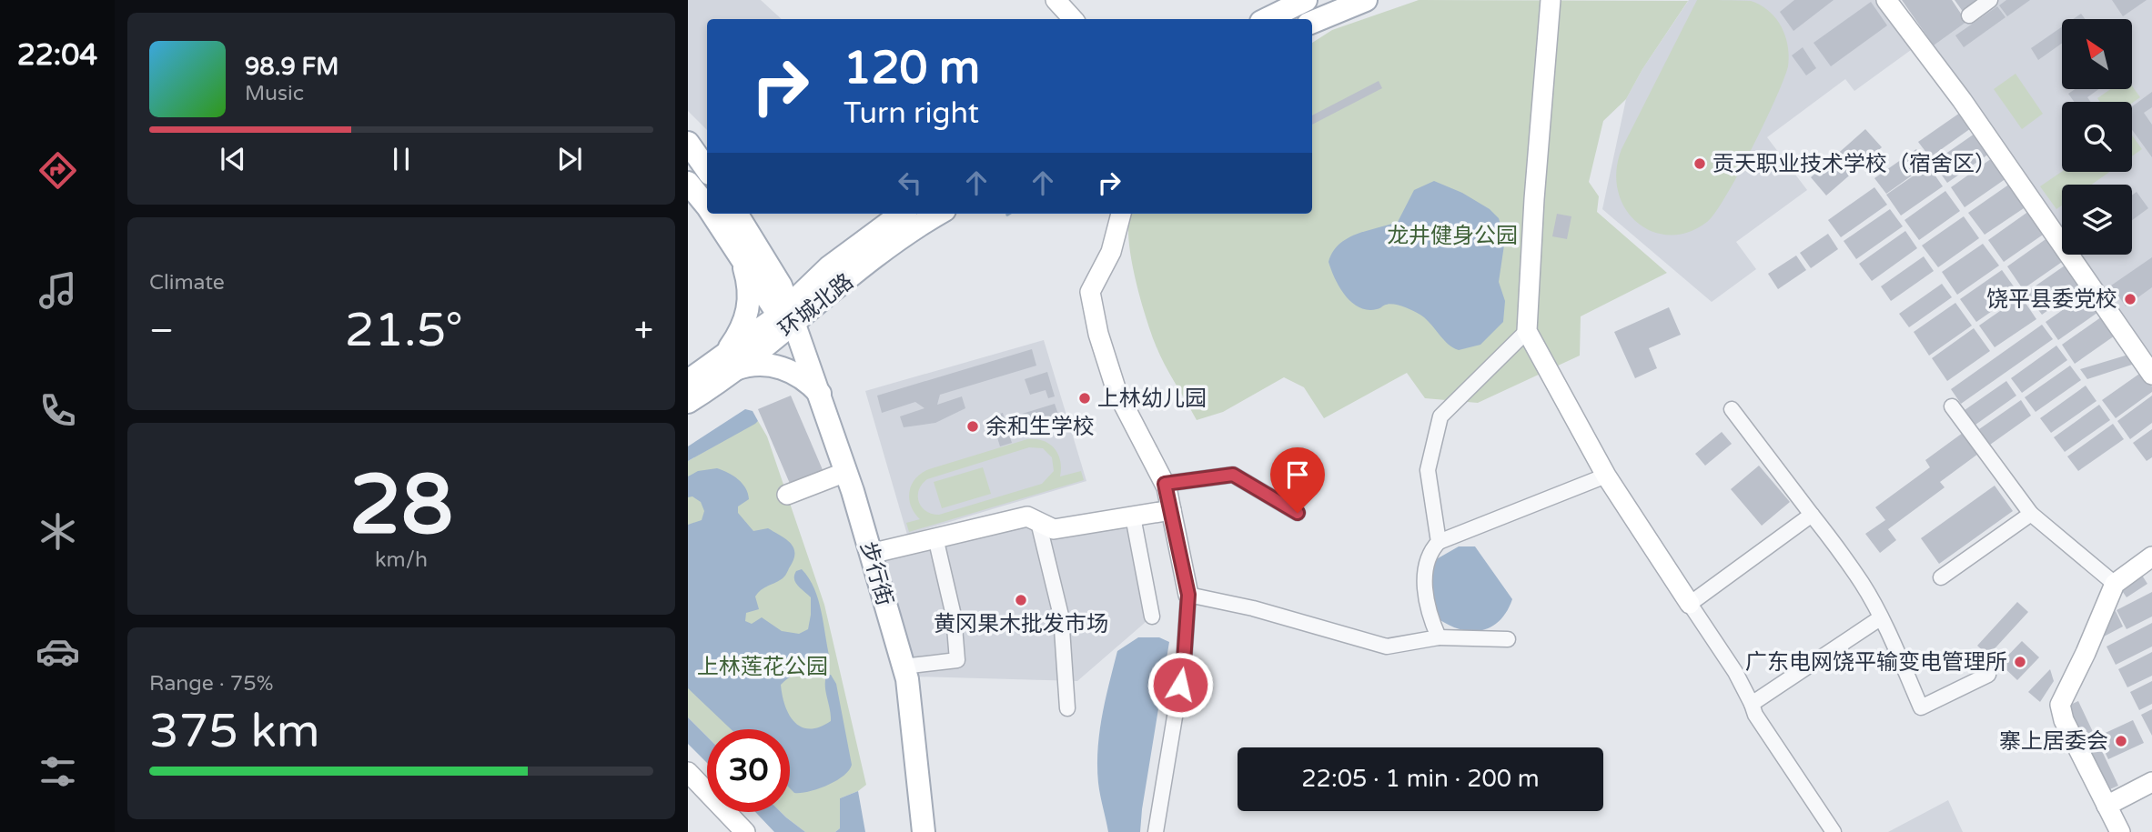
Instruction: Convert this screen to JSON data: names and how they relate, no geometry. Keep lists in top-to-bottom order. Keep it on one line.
{"streets":{"main road":["环城北路","步行街"]},"crossings":[["环城北路","步行街"]],"parks":["龙井健身公园","上林莲花公园"],"places":["贡天职业技术学校（宿舍区）","饶平县委党校","上林幼儿园","余和生学校","黄冈果木批发市场","广东电网饶平输变电管理所","寨上居委会"],"north":"top left","page":{"tabs":"22:04","turn":["120 m","Turn right"],"song":["98.9 FM","Music"],"tile":["Climate",["28","km/h"],["Range · 75%","375 km"]],"heat":["−","21.5°","+"],"limit":"30","trip":"22:05 · 1 min · 200 m"}}
